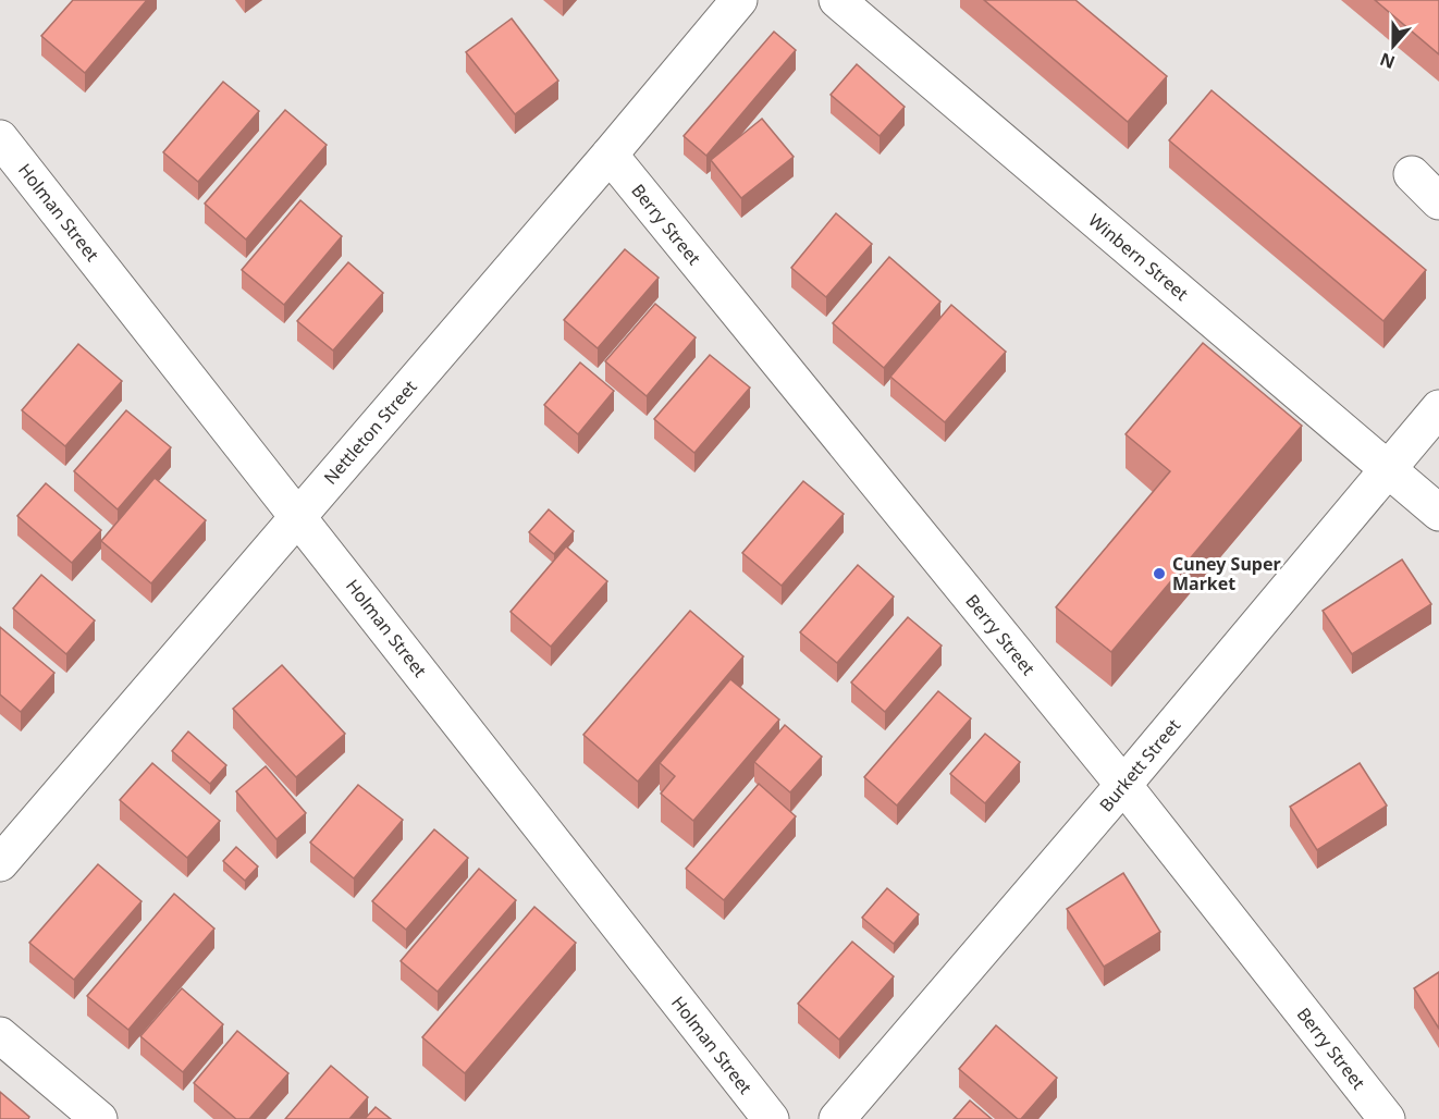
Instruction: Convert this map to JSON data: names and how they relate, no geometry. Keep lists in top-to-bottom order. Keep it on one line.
{"streets":{"street":["Holman Street","Berry Street","Winbern Street","Nettleton Street","Burkett Street"]},"crossings":[["Holman Street","Nettleton Street"],["Berry Street","Nettleton Street"],["Berry Street","Burkett Street"],["Winbern Street","Burkett Street"]],"places":["Cuney Super Market"],"north":"bottom"}
